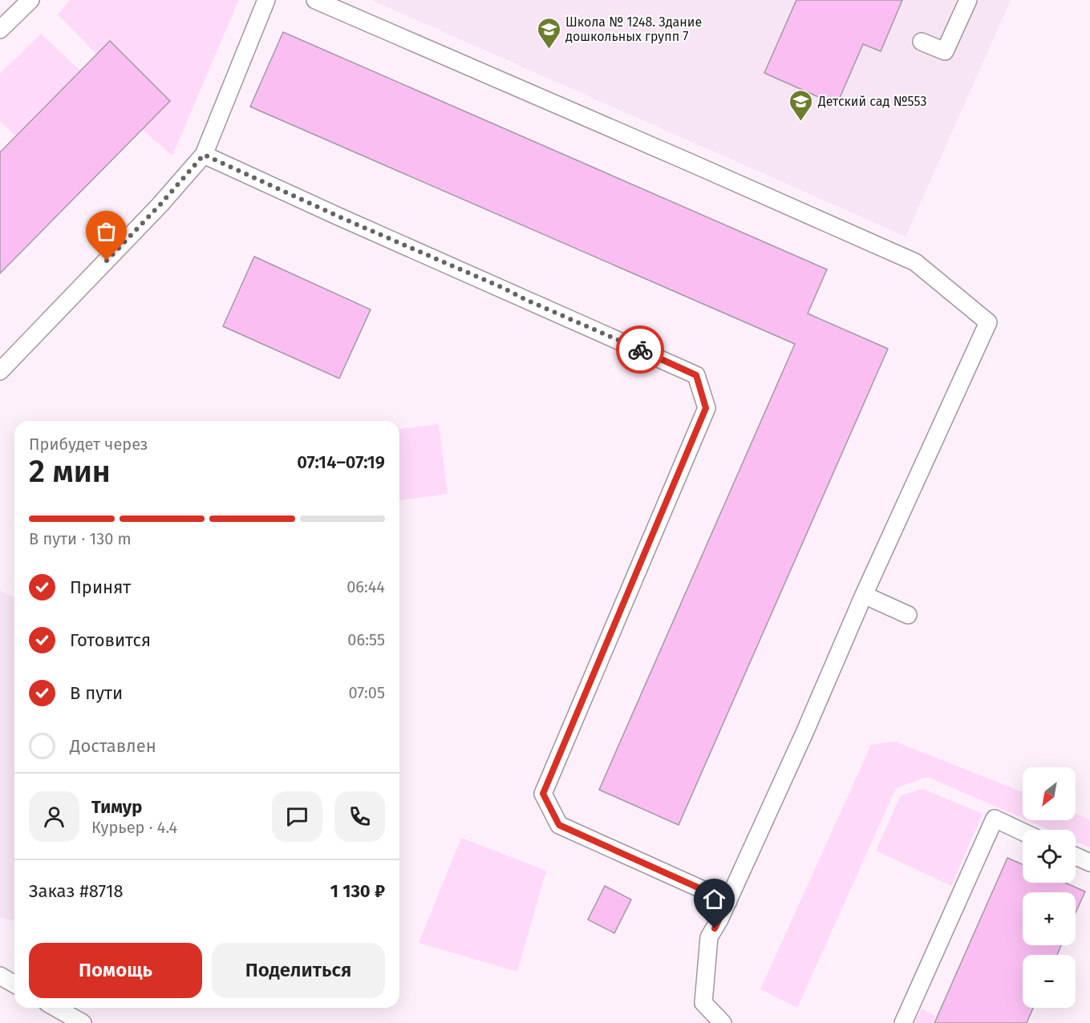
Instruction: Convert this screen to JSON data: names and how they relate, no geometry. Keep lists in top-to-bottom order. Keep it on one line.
{"places":{"school or university":["Школа № 1248. Здание дошкольных групп 7","Детский сад №553"]},"north":"bottom left","page":{"heading":["2 мин","Прибудет через","07:14–07:19"],"panel":["Тимур","Курьер · 4.4","Заказ #8718","1 130 ₽"],"bar":"В пути · 130 m","list":[["Принят","06:44"],["Готовится","06:55"],["В пути","07:05"],"Доставлен"],"map_buttons":["+","−"],"buttons":["Помощь","Поделиться"]}}
